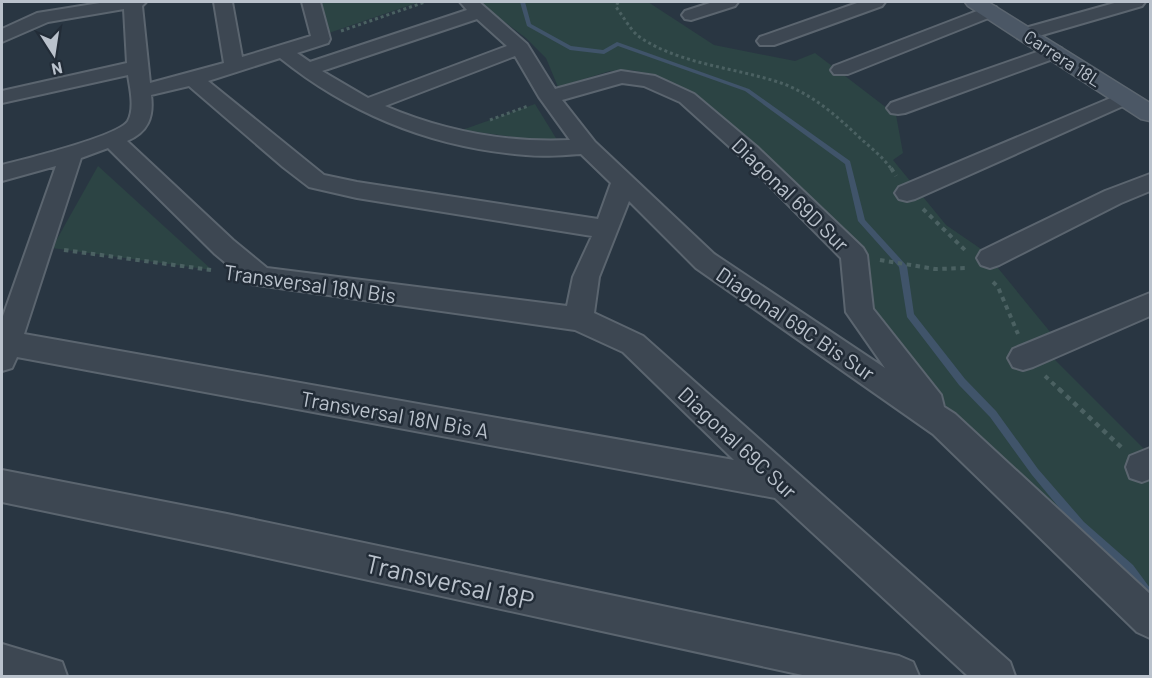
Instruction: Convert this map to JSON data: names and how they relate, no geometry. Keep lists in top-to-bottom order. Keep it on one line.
{"streets":{"street":["Carrera 18L","Diagonal 69D Sur","Transversal 18N Bis","Diagonal 69C Bis Sur","Transversal 18N Bis A","Diagonal 69C Sur","Transversal 18P"]},"crossings":[["Diagonal 69D Sur","Diagonal 69C Bis Sur"],["Transversal 18N Bis","Diagonal 69C Sur"],["Transversal 18N Bis A","Diagonal 69C Sur"]],"north":"bottom"}
